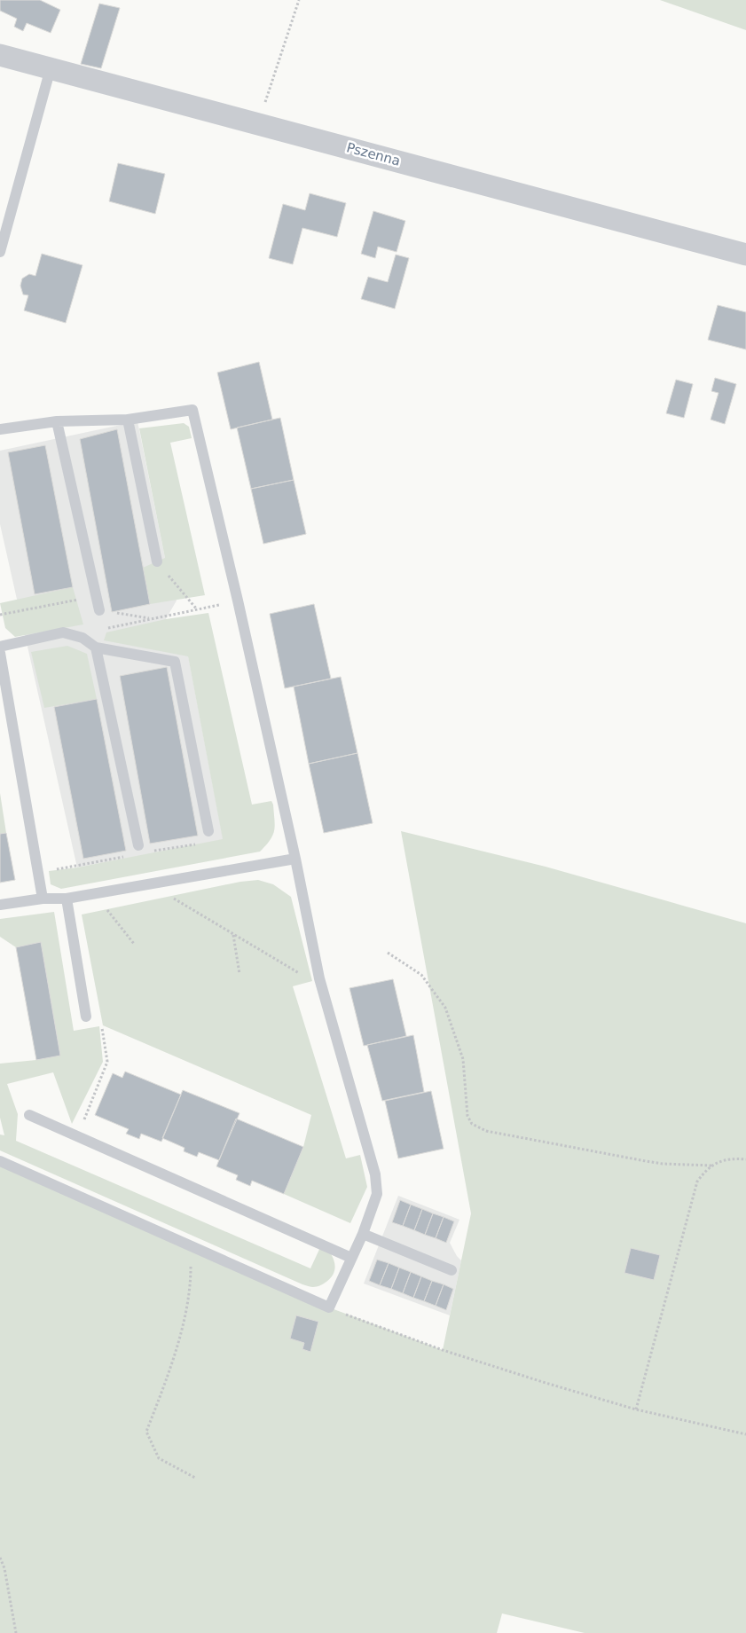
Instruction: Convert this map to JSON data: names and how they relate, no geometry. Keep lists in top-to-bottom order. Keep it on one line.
{"streets":{"street":["Pszenna"]}}
